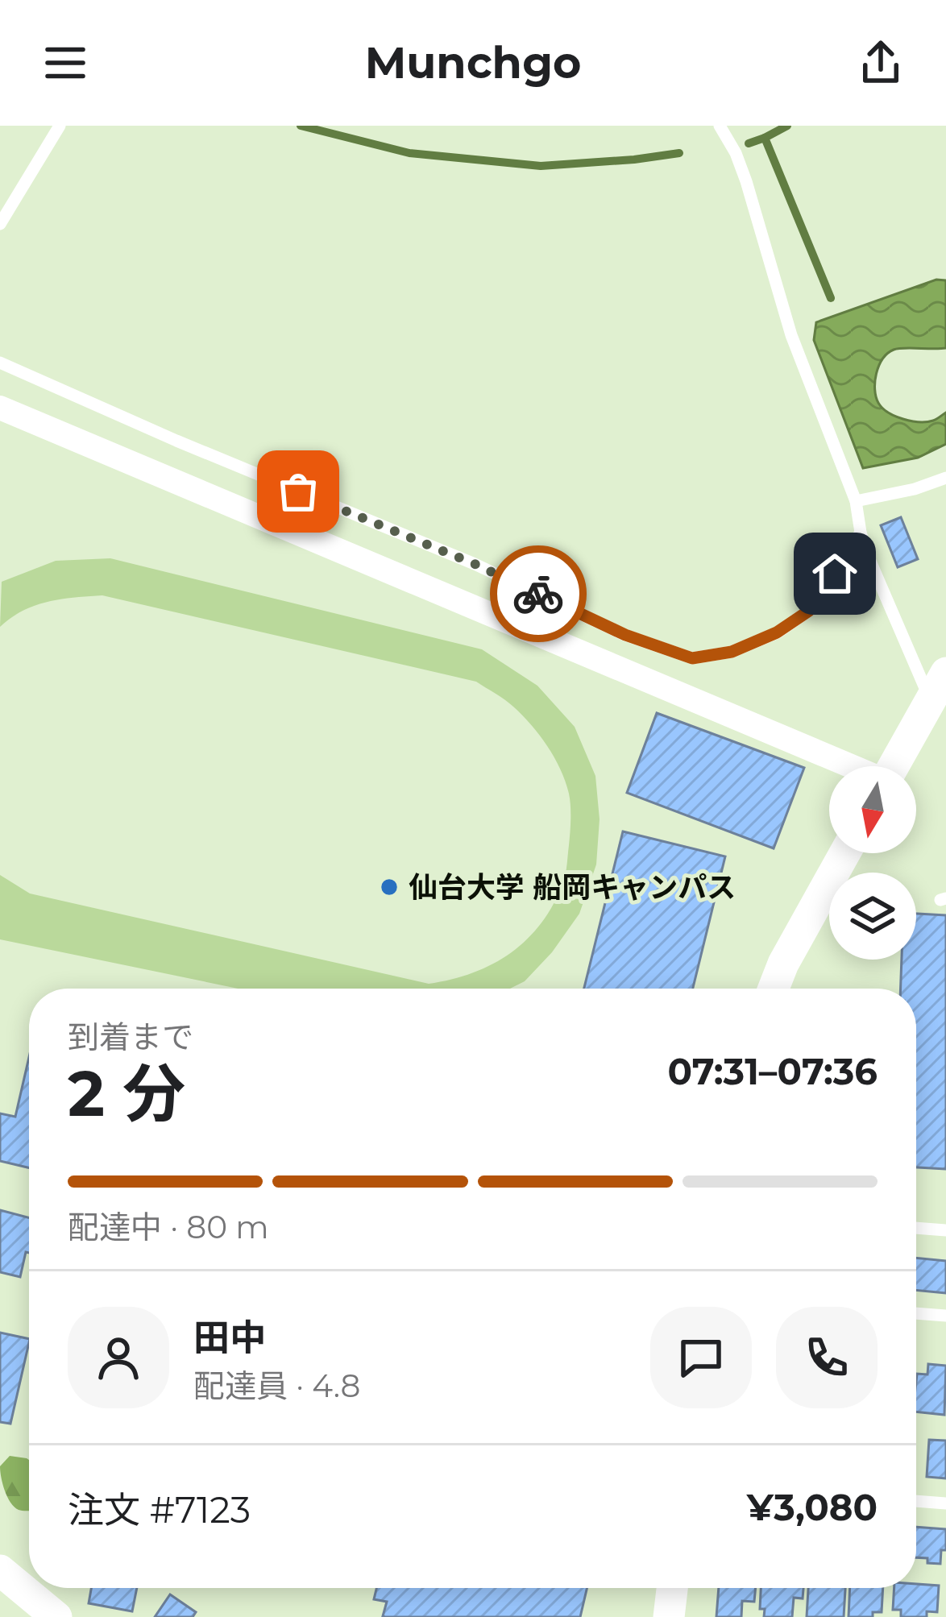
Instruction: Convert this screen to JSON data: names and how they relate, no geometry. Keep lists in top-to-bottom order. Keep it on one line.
{"places":["仙台大学 船岡キャンパス"],"north":"bottom","page":{"header":"Munchgo","heading":["2 分","到着まで","07:31–07:36"],"panel":["田中","配達員 · 4.8","注文 #7123","¥3,080"],"bar":"配達中 · 80 m"}}
